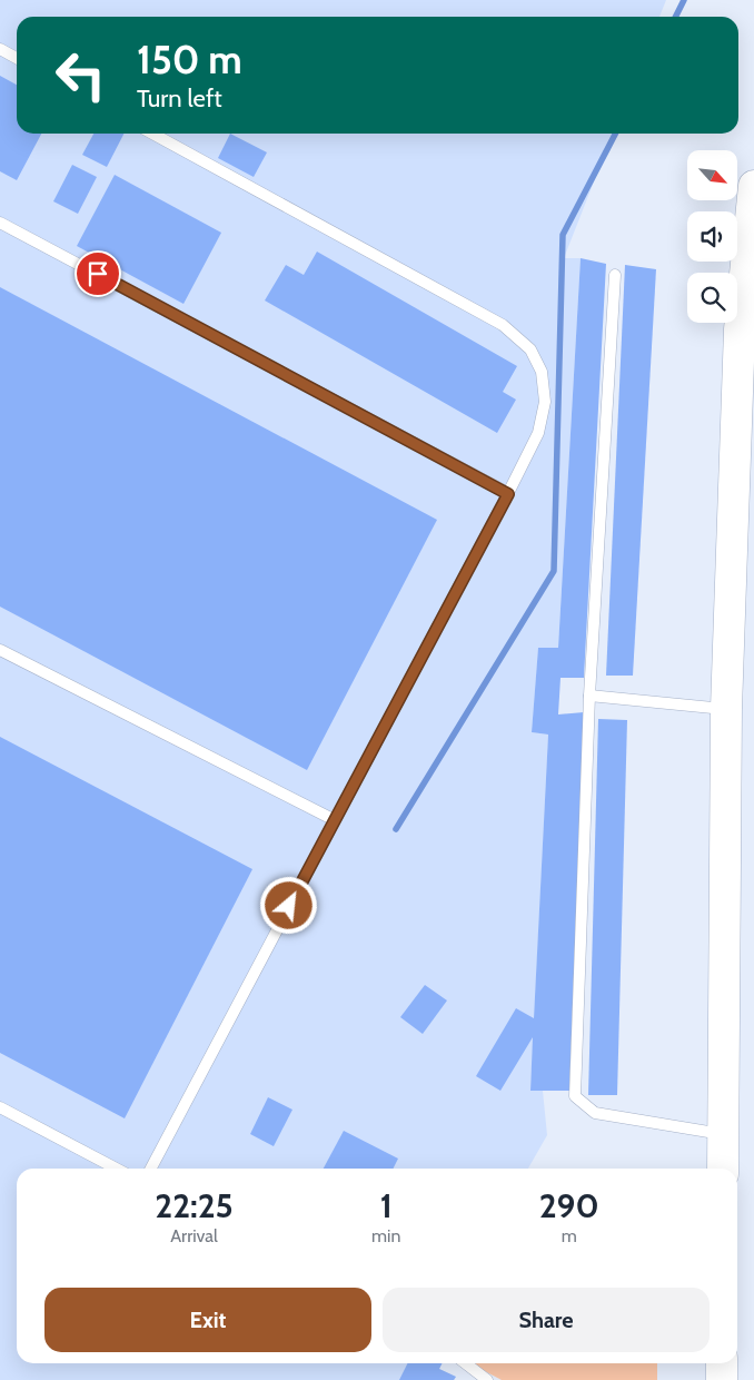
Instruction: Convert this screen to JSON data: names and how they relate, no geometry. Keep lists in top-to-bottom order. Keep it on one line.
{"north":"bottom right","page":{"turn":["150 m","Turn left"],"eta":["22:25","Arrival","1","min","290","m"],"buttons":["Exit","Share"]}}
